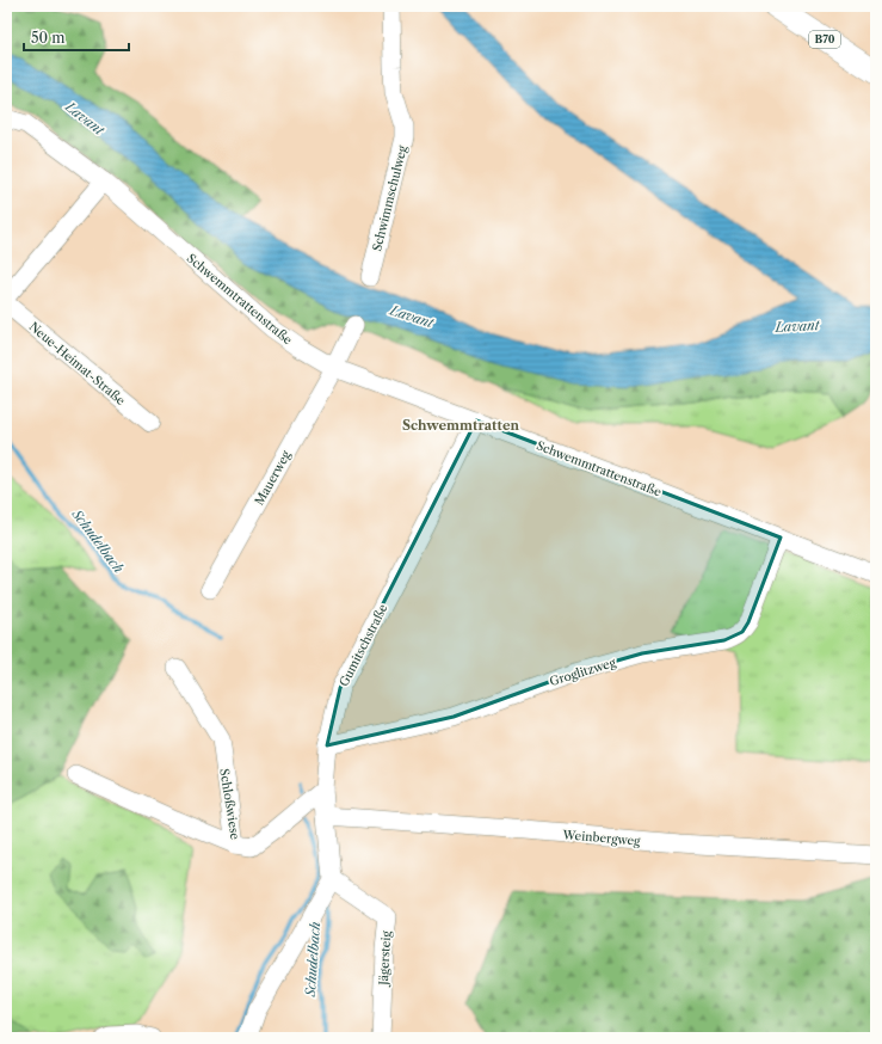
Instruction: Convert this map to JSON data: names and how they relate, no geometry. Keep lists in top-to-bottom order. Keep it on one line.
{"streets":{"main road":["B70"],"street":["Schwimmschulweg","Schwemmtrattenstraße","Neue-Heimat-Straße","Mauerweg","Gumitschstraße","Groglitzweg","Schloßwiese","Weinbergweg","Jägersteig"]},"crossings":[["Schwemmtrattenstraße","Mauerweg"],["Schwemmtrattenstraße","Gumitschstraße"],["Schwemmtrattenstraße","Groglitzweg"],["Gumitschstraße","Groglitzweg"],["Gumitschstraße","Schloßwiese"],["Gumitschstraße","Weinbergweg"],["Gumitschstraße","Jägersteig"]],"districts":["Schwemmtratten"],"water":["Lavant","Schudelbach"],"scale_bar":"50 m"}
